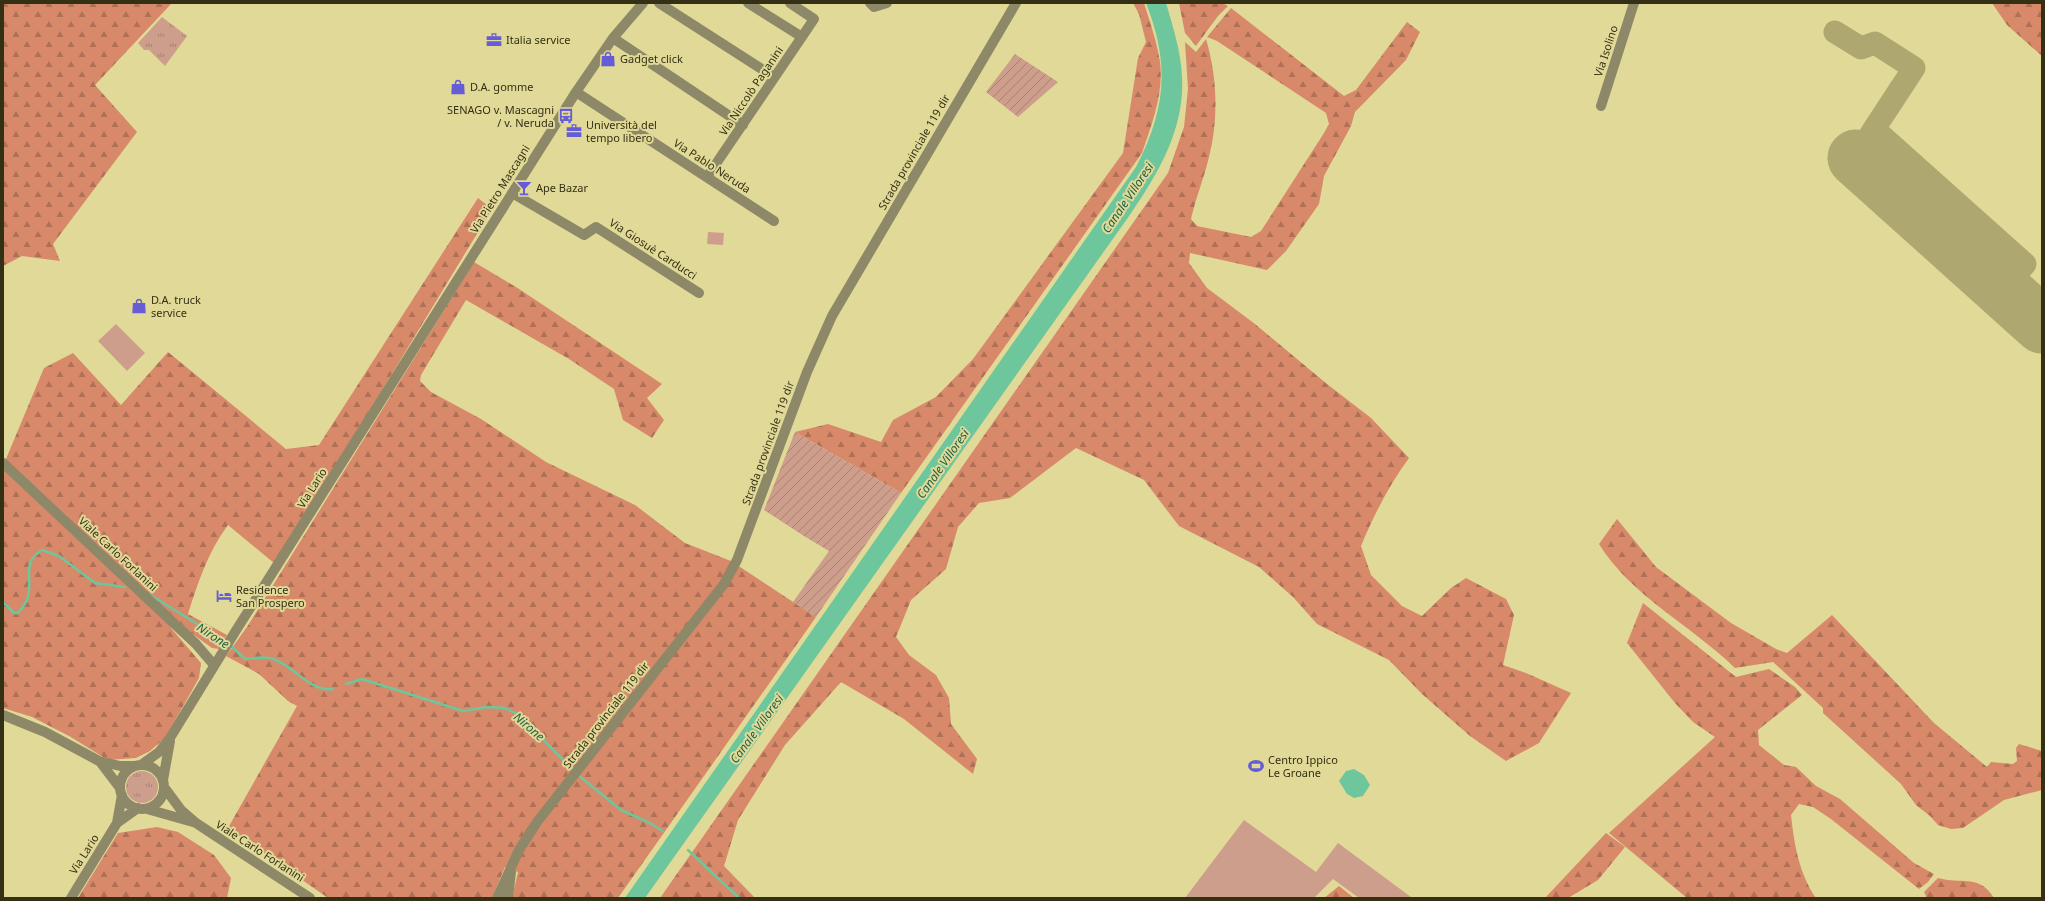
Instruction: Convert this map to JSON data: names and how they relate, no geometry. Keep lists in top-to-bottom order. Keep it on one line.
{"streets":{"street":["Via Isolino","Via Niccolò Paganini","Strada provinciale 119 dir","Via Pablo Neruda","Via Pietro Mascagni","Via Giosuè Carducci","Via Lario","Viale Carlo Forlanini"]},"crossings":[["Via Niccolò Paganini","Via Pablo Neruda"],["Via Pablo Neruda","Via Pietro Mascagni"],["Via Pietro Mascagni","Via Giosuè Carducci"],["Via Pietro Mascagni","Via Lario"],["Via Lario","Viale Carlo Forlanini"]],"water":["Canale Villoresi","Nirone"],"places":{"office":["Italia service","Università del tempo libero"],"shop":["Gadget click","D.A. gomme","D.A. truck service"],"bus stop":["SENAGO v. Mascagni / v. Neruda"],"bar":["Ape Bazar"],"hotel":["Residence San Prospero"],"sports":["Centro Ippico Le Groane"]}}
